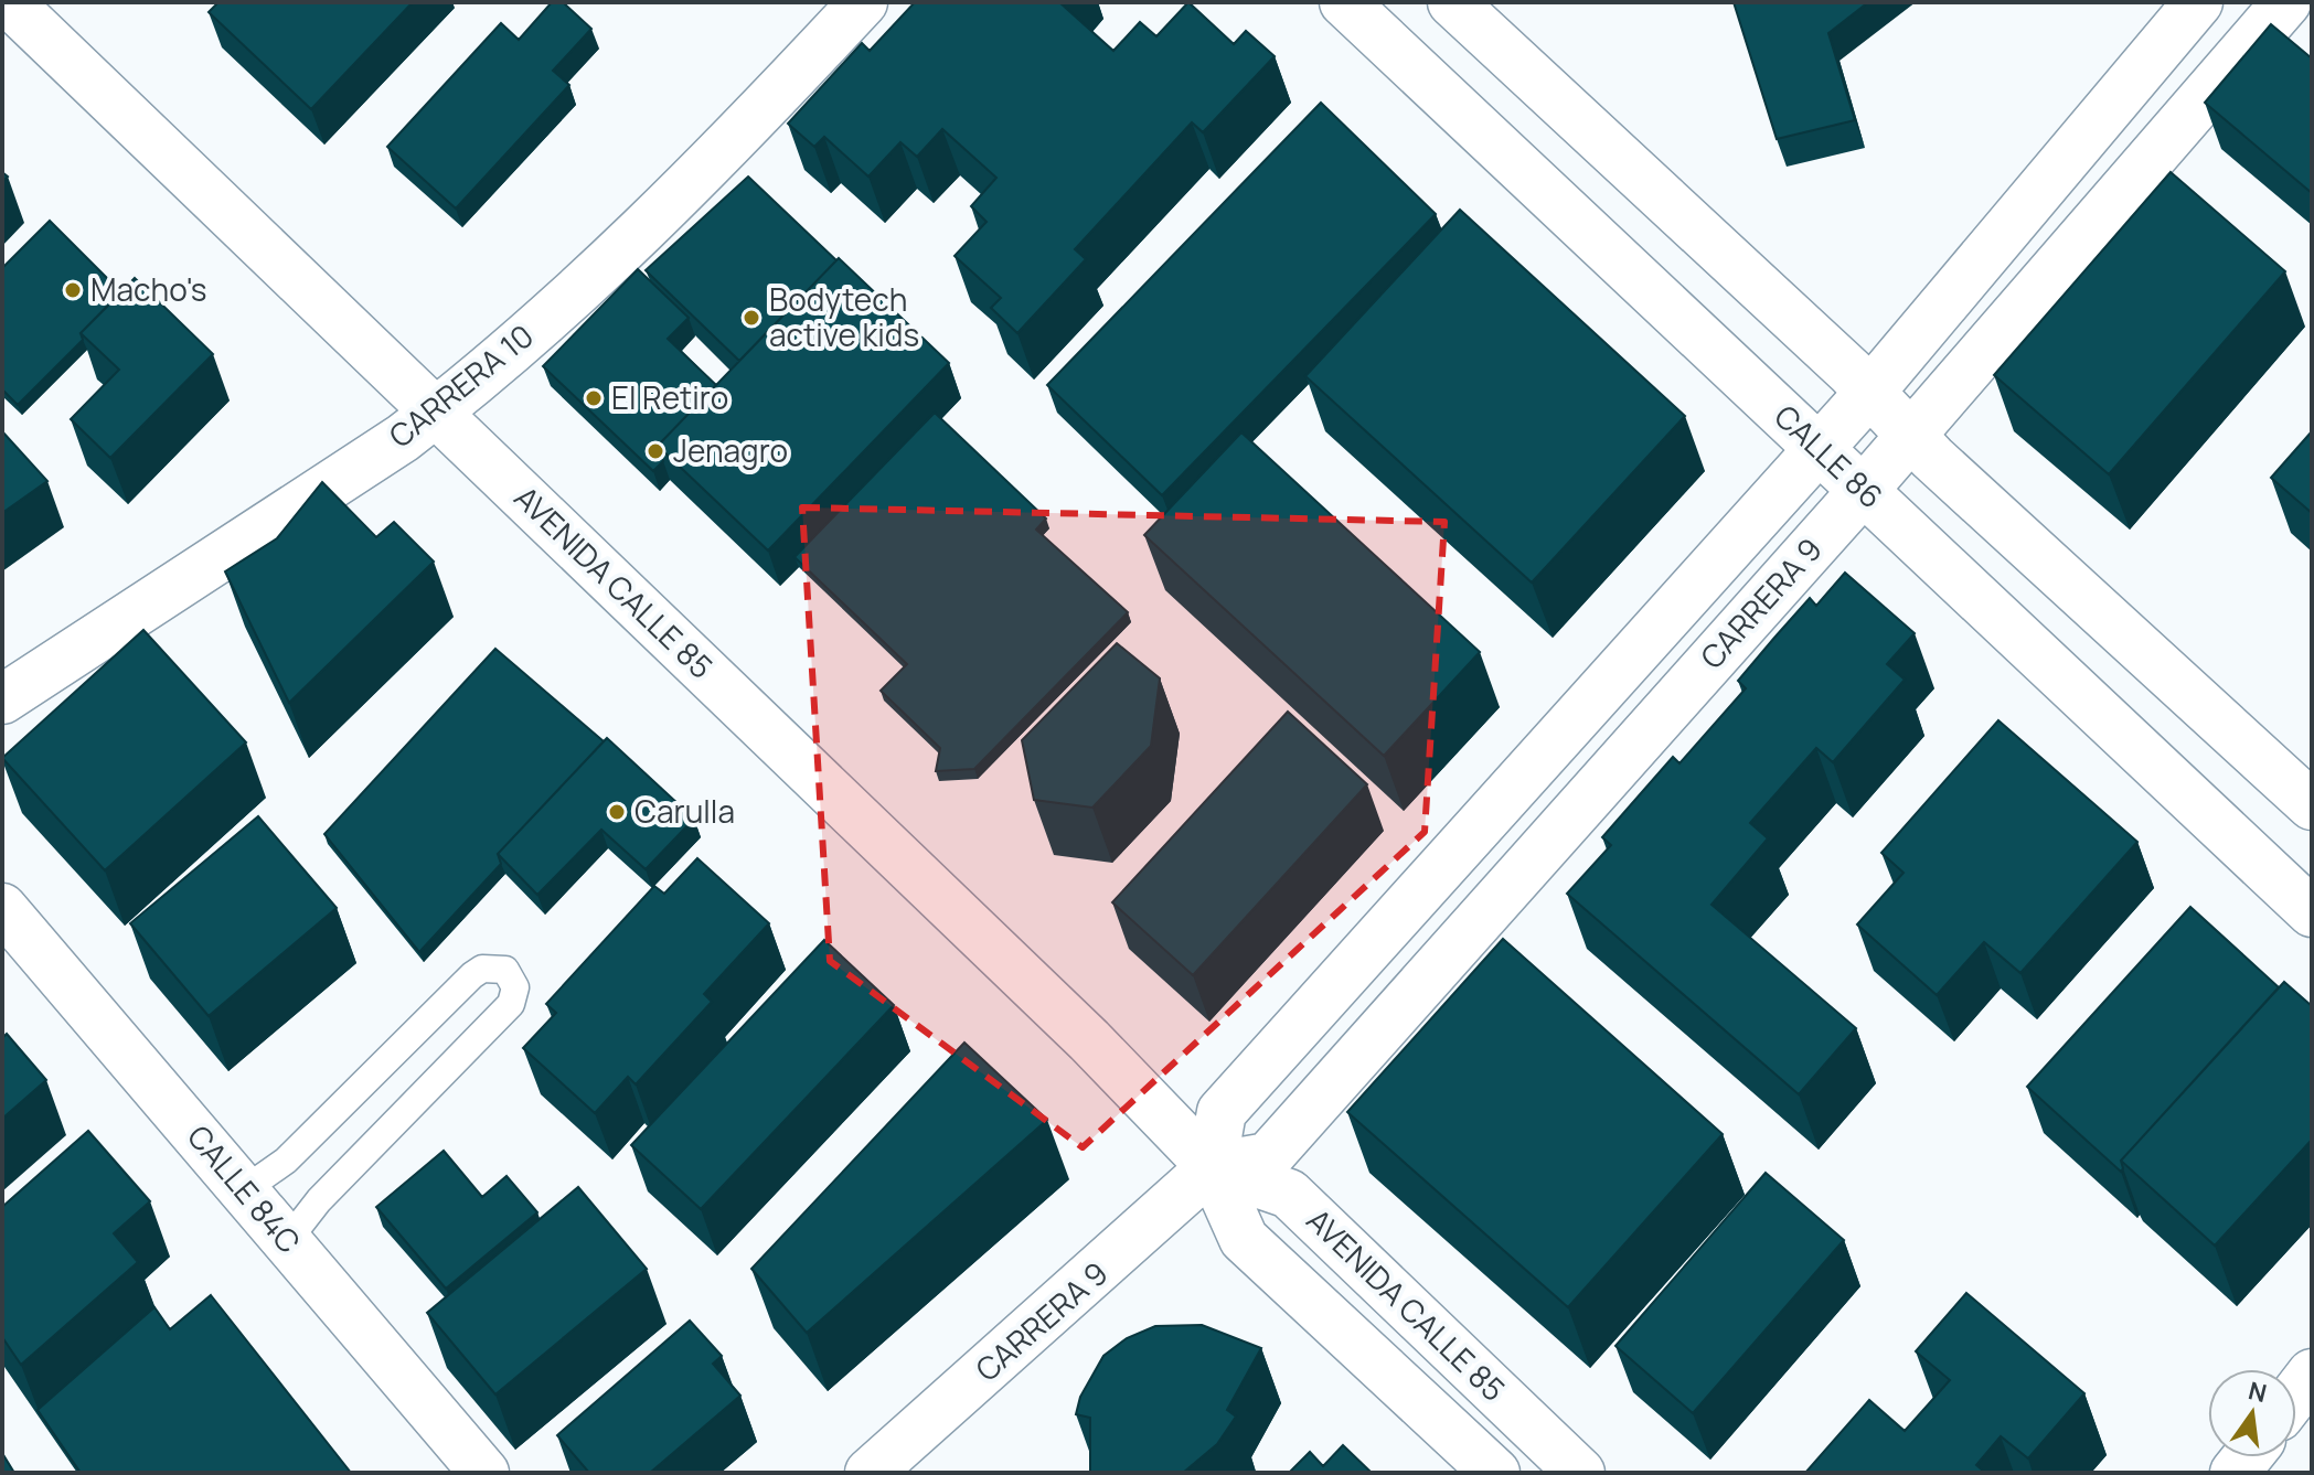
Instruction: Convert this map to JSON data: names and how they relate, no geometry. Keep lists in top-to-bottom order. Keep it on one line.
{"streets":{"street":["CARRERA 10","CALLE 86","AVENIDA CALLE 85","CARRERA 9","CALLE 84C"]},"crossings":[["CARRERA 10","AVENIDA CALLE 85"],["CALLE 86","CARRERA 9"],["AVENIDA CALLE 85","CARRERA 9"]],"places":["Macho's","Bodytech active kids","El Retiro","Jenagro","Carulla"],"north":"top"}
